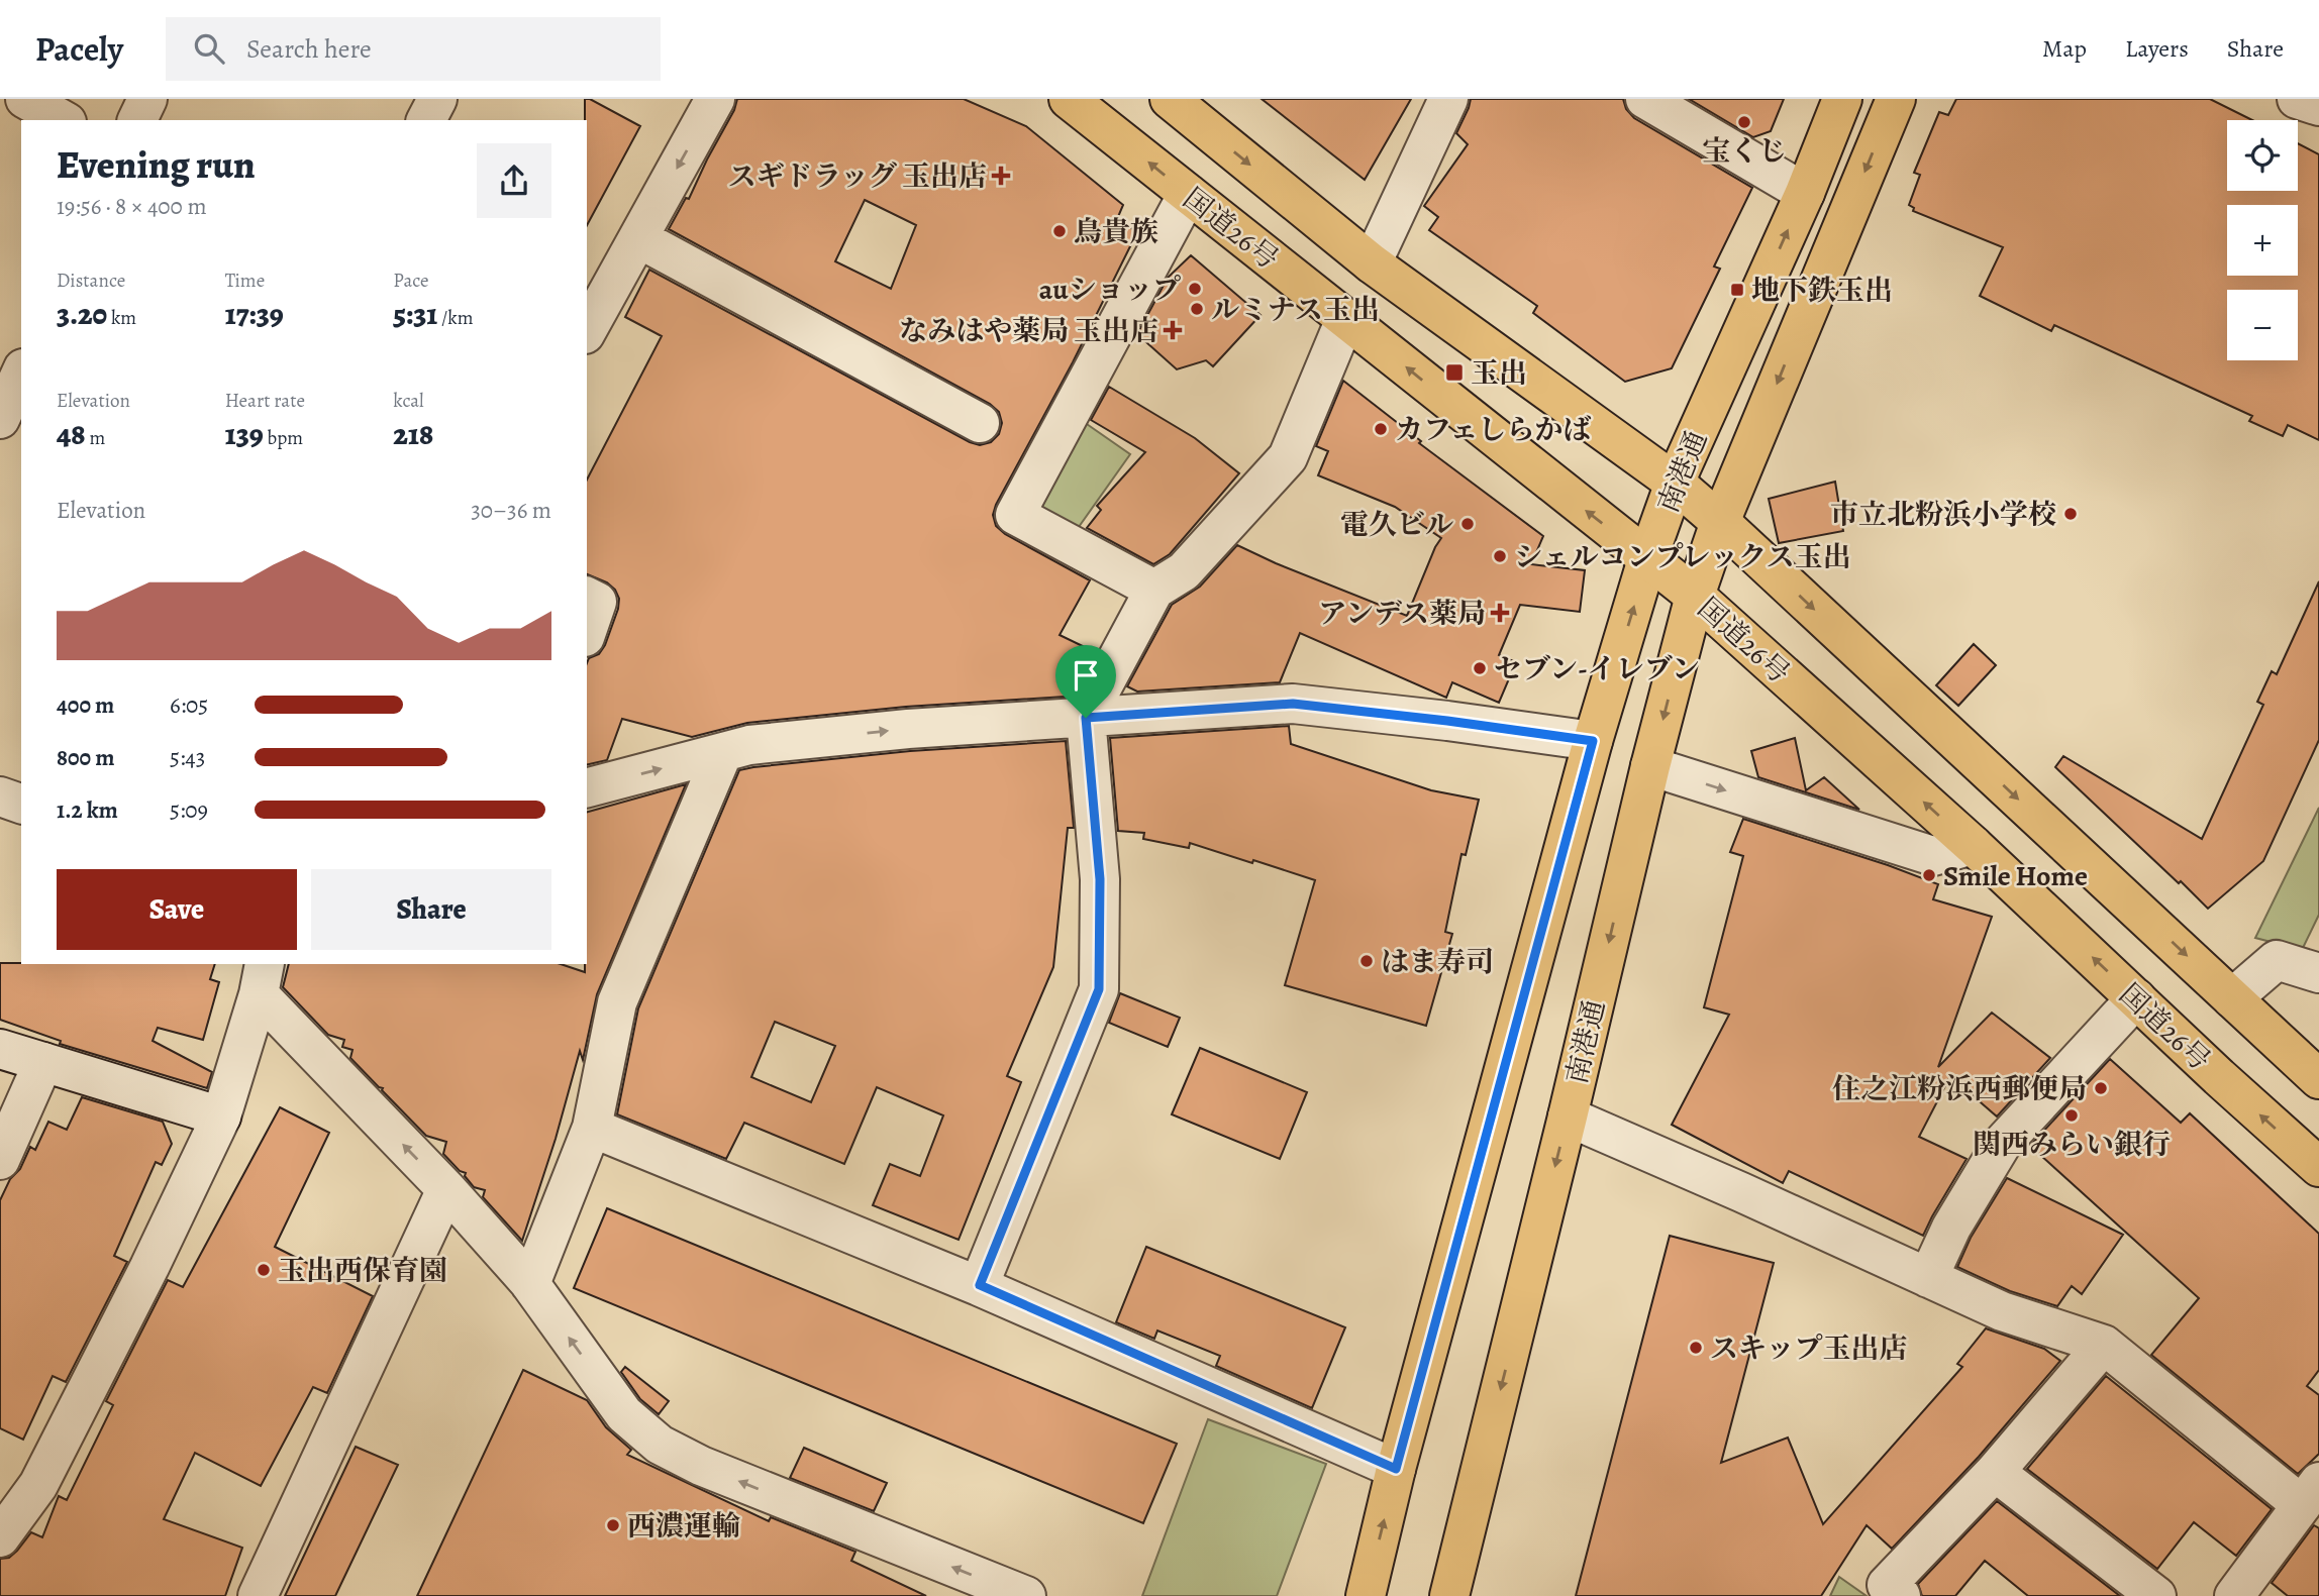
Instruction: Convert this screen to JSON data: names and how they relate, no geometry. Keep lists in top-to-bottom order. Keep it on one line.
{"streets":{"main road":["国道26号","南港通"]},"crossings":[["国道26号","南港通"]],"places":{"other":["宝くじ","鳥貴族","auショップ","ルミナス玉出","カフェしらかば","市立北粉浜小学校","電久ビル","シェルコンプレックス玉出","セブン-イレブン","Smile Home","はま寿司","住之江粉浜西郵便局","関西みらい銀行","玉出西保育園","スキップ玉出店","西濃運輸"],"health":["スギドラッグ 玉出店","なみはや薬局 玉出店","アンデス薬局"],"transit":["地下鉄玉出","玉出"]},"page":{"header":"Pacely","search":"Search here","nav":["Map","Layers","Share"],"map_buttons":["+","−"],"heading":["Evening run","19:56 · 8 × 400 m"],"stats":[["Distance","3.20 km"],["Time","17:39"],["Pace","5:31 /km"],["Elevation","48 m"],["Heart rate","139 bpm"],["kcal","218"]],"chart":["Elevation","30–36 m"],"list":[{"name":"400 m","note":"6:05"},{"name":"800 m","note":"5:43"},{"name":"1.2 km","note":"5:09"}],"buttons":["Save","Share"]}}
